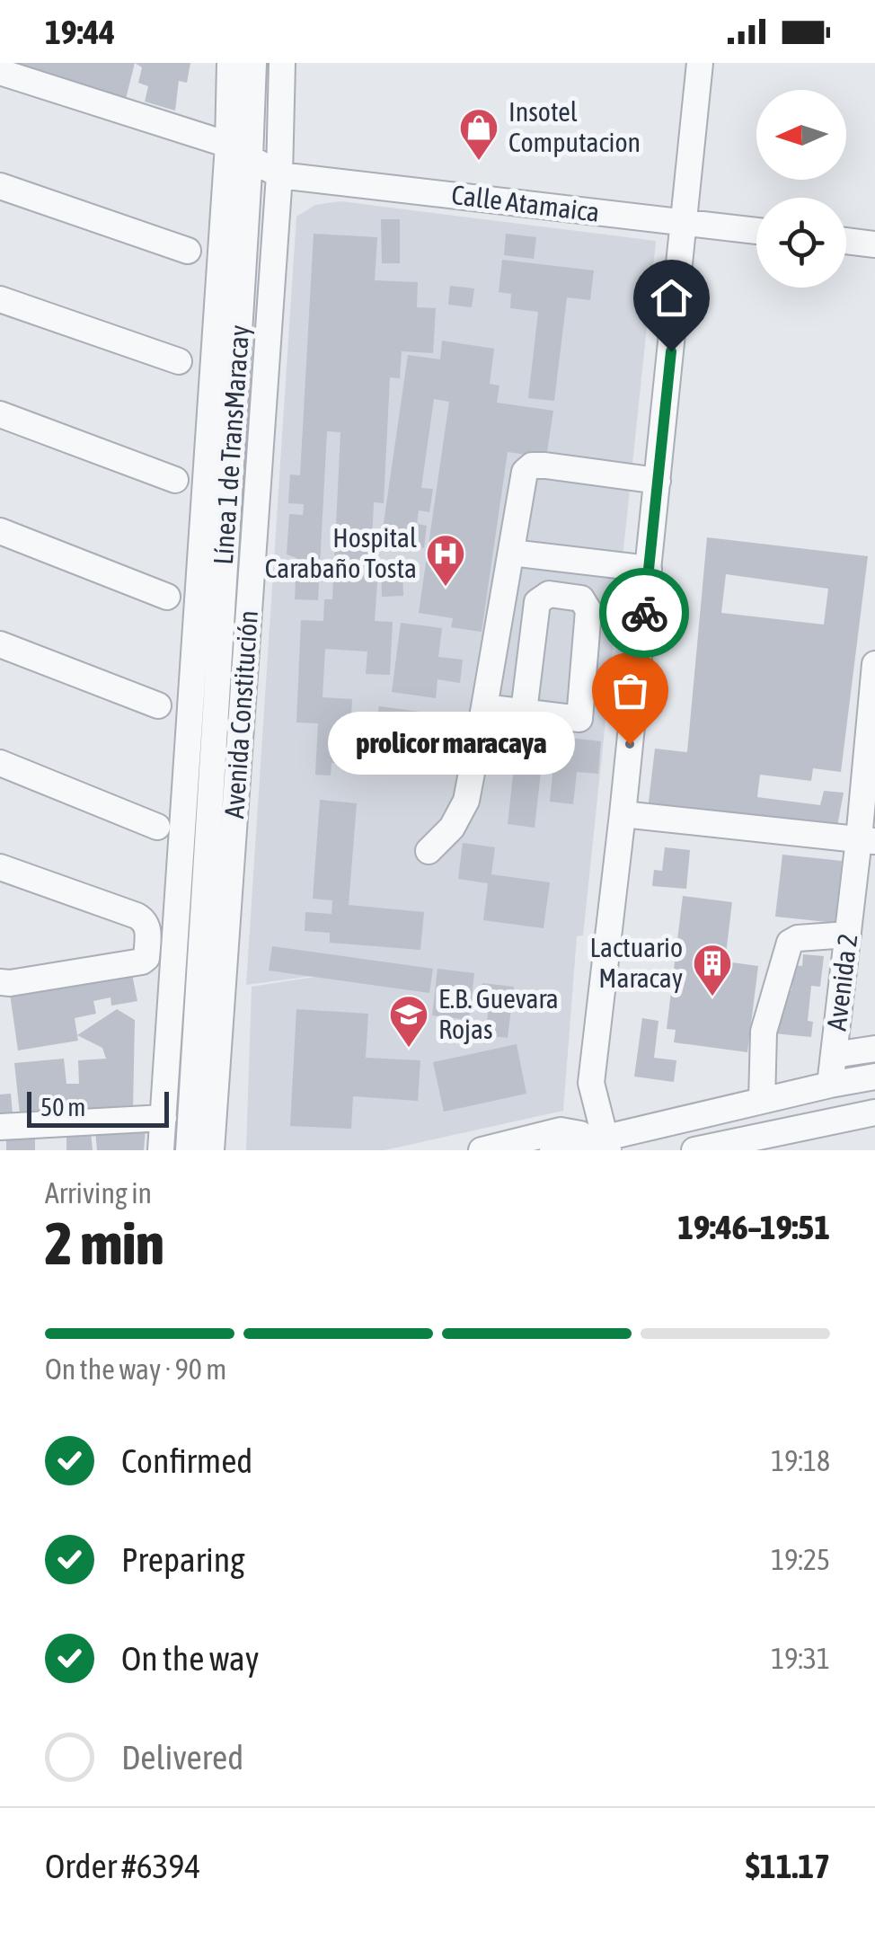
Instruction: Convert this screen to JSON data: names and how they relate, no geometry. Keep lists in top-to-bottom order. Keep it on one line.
{"streets":{"street":["Calle Atamaica","Línea 1 de TransMaracay","Avenida Constitución","Avenida 2"]},"crossings":[["Calle Atamaica","Avenida Constitución"],["Línea 1 de TransMaracay","Avenida Constitución"]],"places":{"shop":["Insotel Computacion"],"hospital":["Hospital Carabaño Tosta"],"other":["prolicor maracaya"],"building":["Lactuario Maracay"],"school or university":["E.B. Guevara Rojas"]},"scale_bar":"50 m","north":"left","page":{"status":"19:44","bubble":"prolicor maracaya","scale":"50 m","heading":["2 min","Arriving in","19:46–19:51"],"panel":["Order #6394","$11.17"],"bar":"On the way · 90 m","list":[["Confirmed","19:18"],["Preparing","19:25"],["On the way","19:31"],"Delivered"]}}
